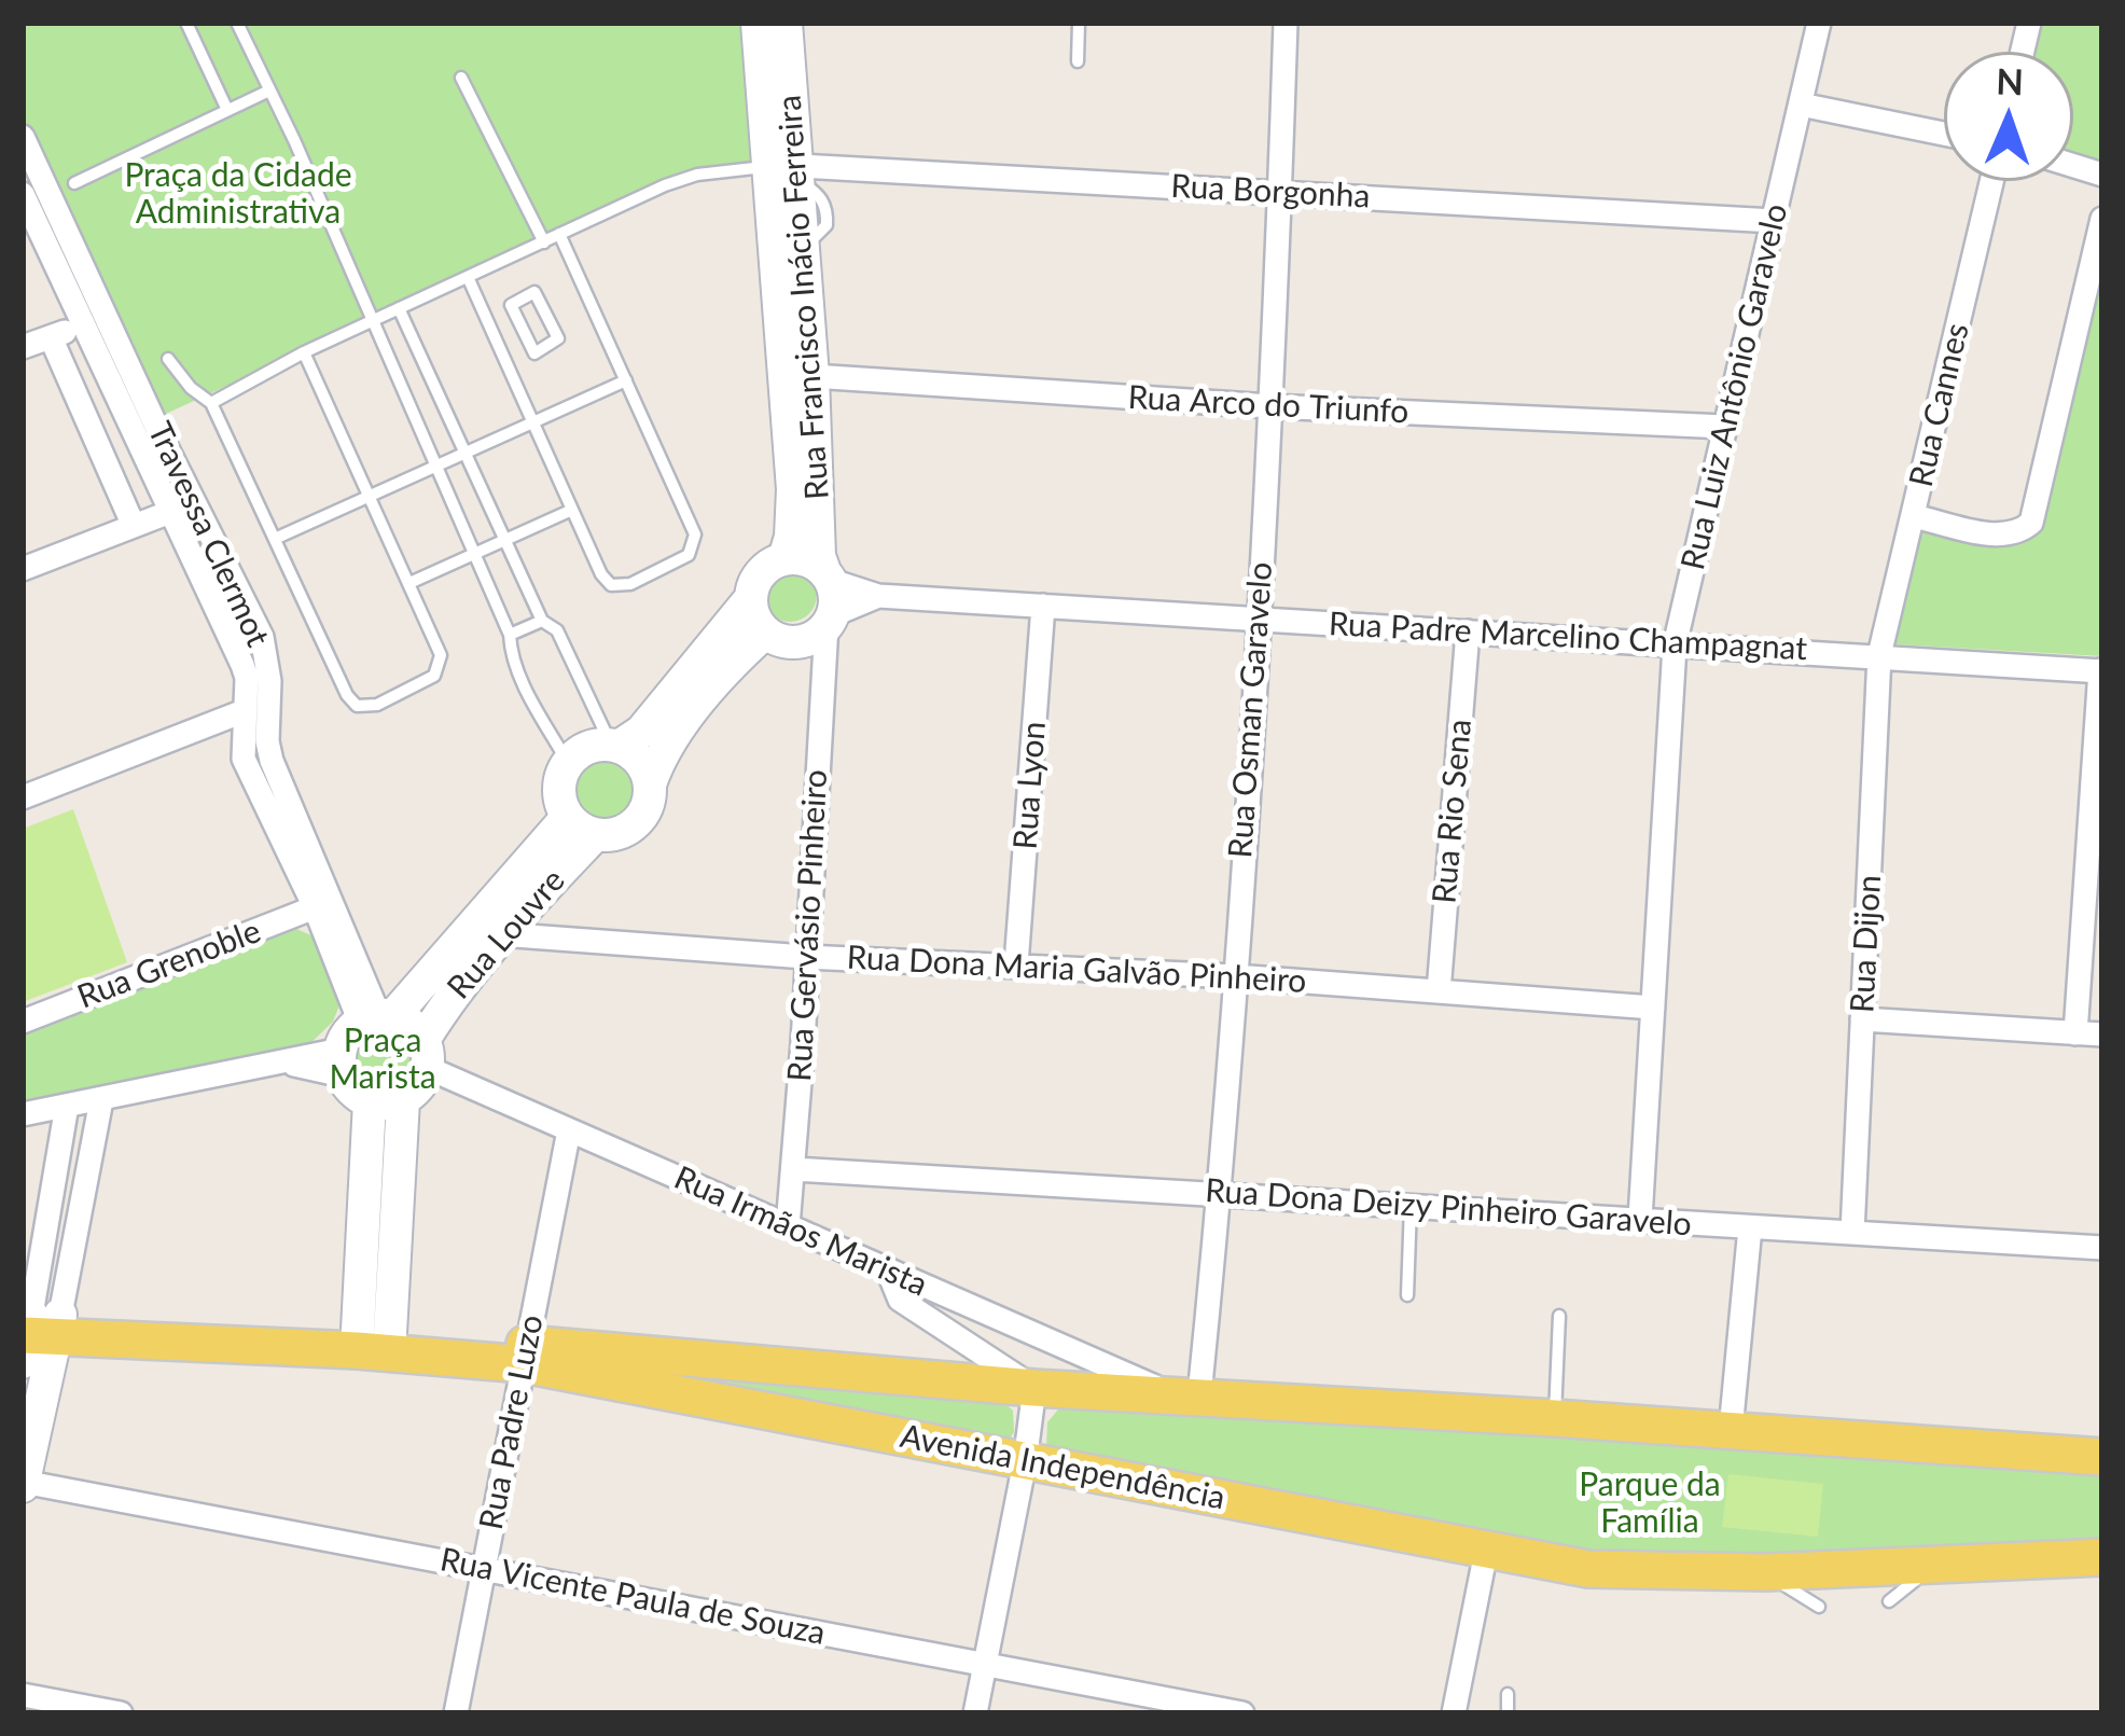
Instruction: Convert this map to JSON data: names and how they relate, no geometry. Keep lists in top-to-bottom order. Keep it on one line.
{"streets":{"main road":["Avenida Independência"],"street":["Rua Borgonha","Rua Francisco Inácio Ferreira","Rua Luiz Antônio Garavelo","Rua Arco do Triunfo","Rua Cannes","Travessa Clermot","Rua Padre Marcelino Champagnat","Rua Osman Garavelo","Rua Lyon","Rua Rio Sena","Rua Gervásio Pinheiro","Rua Louvre","Rua Dijon","Rua Grenoble","Rua Dona Maria Galvão Pinheiro","Rua Dona Deizy Pinheiro Garavelo","Rua Irmãos Marista","Rua Padre Luzo","Rua Vicente Paula de Souza"]},"crossings":[["Rua Borgonha","Rua Francisco Inácio Ferreira"],["Rua Borgonha","Rua Luiz Antônio Garavelo"],["Rua Borgonha","Rua Osman Garavelo"],["Rua Francisco Inácio Ferreira","Rua Arco do Triunfo"],["Rua Francisco Inácio Ferreira","Rua Padre Marcelino Champagnat"],["Rua Francisco Inácio Ferreira","Rua Gervásio Pinheiro"],["Rua Luiz Antônio Garavelo","Rua Arco do Triunfo"],["Rua Luiz Antônio Garavelo","Rua Padre Marcelino Champagnat"],["Rua Luiz Antônio Garavelo","Rua Dona Maria Galvão Pinheiro"],["Rua Luiz Antônio Garavelo","Rua Dona Deizy Pinheiro Garavelo"],["Rua Arco do Triunfo","Rua Osman Garavelo"],["Rua Cannes","Rua Padre Marcelino Champagnat"],["Rua Cannes","Rua Dijon"],["Travessa Clermot","Rua Louvre"],["Travessa Clermot","Rua Irmãos Marista"],["Rua Padre Marcelino Champagnat","Rua Osman Garavelo"],["Rua Padre Marcelino Champagnat","Rua Lyon"],["Rua Padre Marcelino Champagnat","Rua Rio Sena"],["Rua Padre Marcelino Champagnat","Rua Gervásio Pinheiro"],["Rua Padre Marcelino Champagnat","Rua Dijon"],["Rua Osman Garavelo","Rua Dona Maria Galvão Pinheiro"],["Rua Osman Garavelo","Rua Dona Deizy Pinheiro Garavelo"],["Rua Osman Garavelo","Rua Irmãos Marista"],["Rua Osman Garavelo","Avenida Independência"],["Rua Lyon","Rua Dona Maria Galvão Pinheiro"],["Rua Rio Sena","Rua Dona Maria Galvão Pinheiro"],["Rua Gervásio Pinheiro","Rua Dona Maria Galvão Pinheiro"],["Rua Gervásio Pinheiro","Rua Dona Deizy Pinheiro Garavelo"],["Rua Gervásio Pinheiro","Rua Irmãos Marista"],["Rua Louvre","Rua Dona Maria Galvão Pinheiro"],["Rua Louvre","Rua Irmãos Marista"],["Rua Dijon","Rua Dona Deizy Pinheiro Garavelo"],["Rua Irmãos Marista","Rua Padre Luzo"],["Rua Irmãos Marista","Avenida Independência"],["Rua Padre Luzo","Avenida Independência"],["Rua Padre Luzo","Rua Vicente Paula de Souza"]],"parks":["Praça da Cidade Administrativa","Praça Marista","Parque da Família"],"north":"top"}
